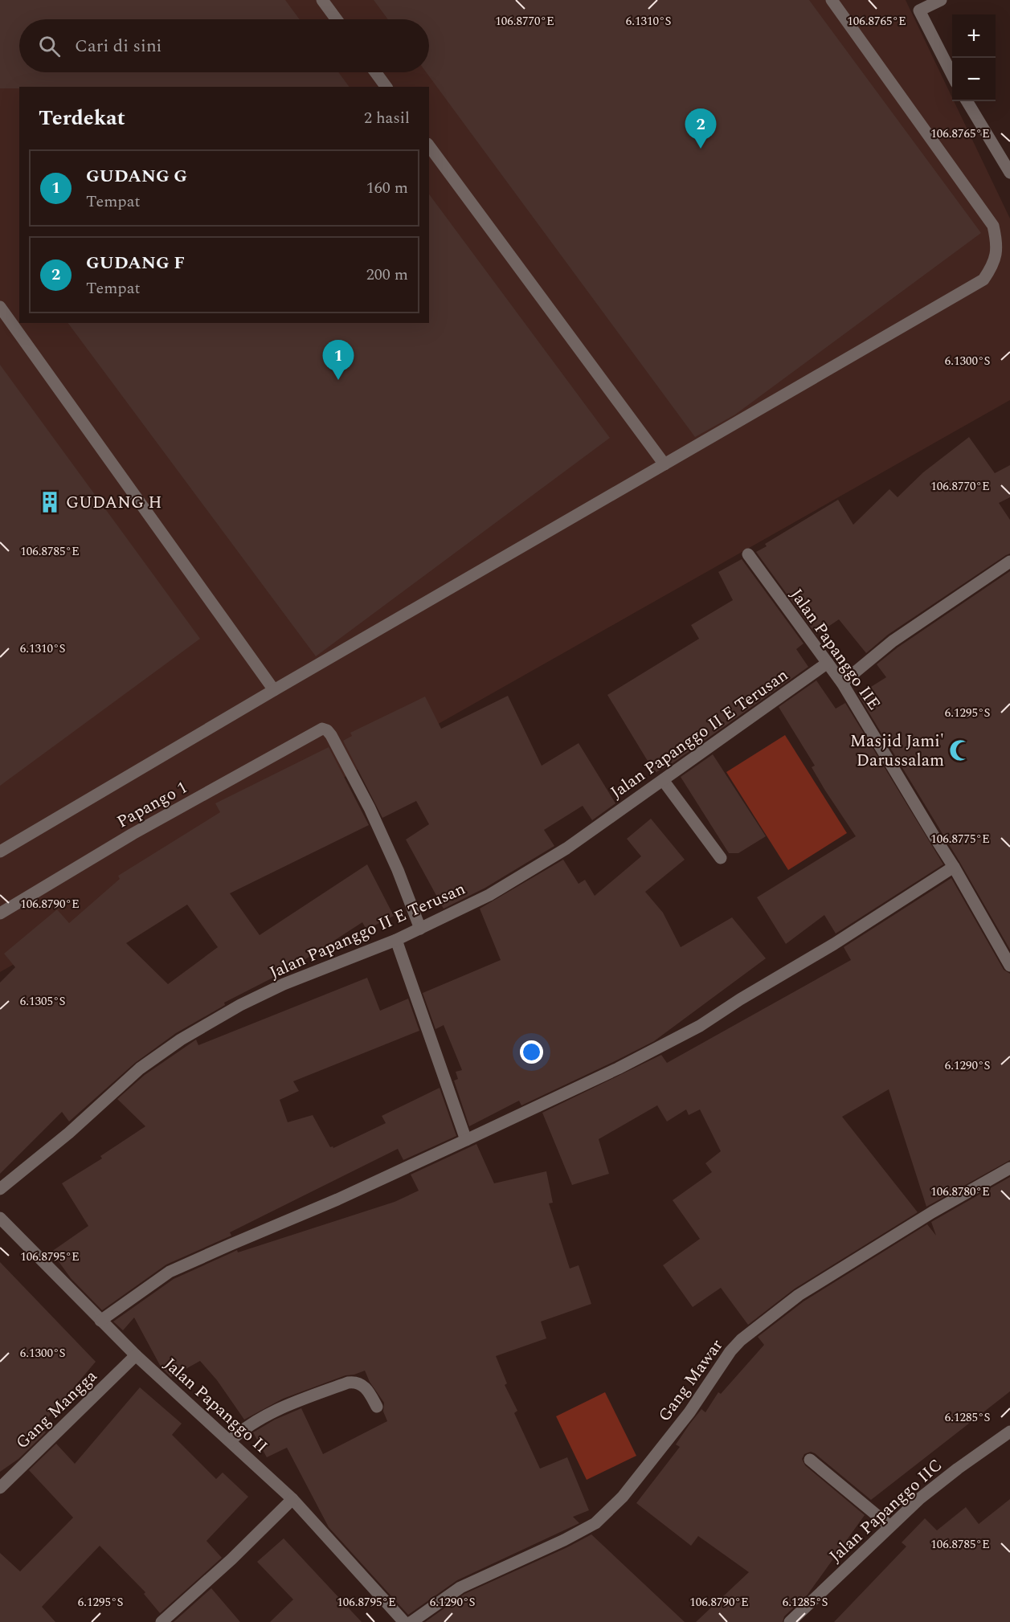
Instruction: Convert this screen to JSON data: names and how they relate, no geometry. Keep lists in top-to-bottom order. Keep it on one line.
{"streets":{"street":["Jalan Papanggo IIE","Jalan Papanggo II E Terusan","Papango 1","Gang Mawar","Jalan Papanggo II","Gang Mangga","Jalan Papanggo IIC"]},"crossings":[["Jalan Papanggo IIE","Jalan Papanggo II E Terusan"],["Jalan Papanggo II E Terusan","Papango 1"],["Jalan Papanggo II","Gang Mangga"]],"places":{"building":["GUDANG H"],"mosque":["Masjid Jami' Darussalam"]},"page":{"map_buttons":["+","−"],"search":"Cari di sini","heading":["Terdekat","2 hasil"],"pins":["2","1"],"list":[{"mark":"1","name":"GUDANG G","note":"Tempat","value":"160 m"},{"mark":"2","name":"GUDANG F","note":"Tempat","value":"200 m"}]},"coordinates":["106.8770°E","6.1310°S","106.8765°E","6.1300°S","106.8785°E","6.1295°S","106.8775°E","106.8790°E","6.1305°S","6.1290°S","106.8780°E","106.8795°E","6.1285°S"]}
